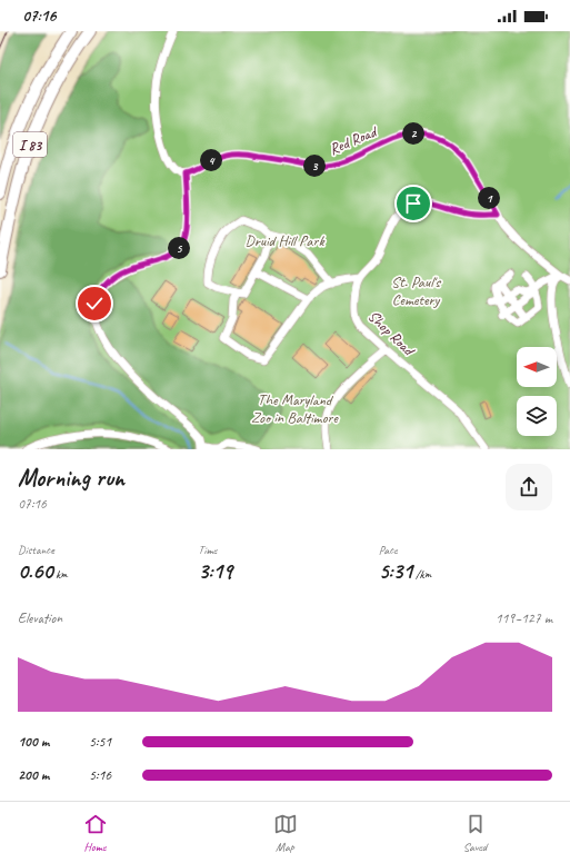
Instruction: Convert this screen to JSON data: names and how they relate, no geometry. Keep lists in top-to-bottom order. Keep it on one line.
{"streets":{"highway":["I 83"],"lane":["Red Road","Shop Road"]},"parks":["Druid Hill Park","St. Paul's Cemetery","The Maryland Zoo in Baltimore"],"north":"left","page":{"status":"07:16","pins":["2","4","3","1","5"],"heading":["Morning run","07:16"],"stats":[["Distance","0.60 km"],["Time","3:19"],["Pace","5:31 /km"]],"chart":["Elevation","119–127 m"],"list":[{"name":"100 m","note":"5:51"},{"name":"200 m","note":"5:16"}],"tabs":["Home","Map","Saved"]}}
